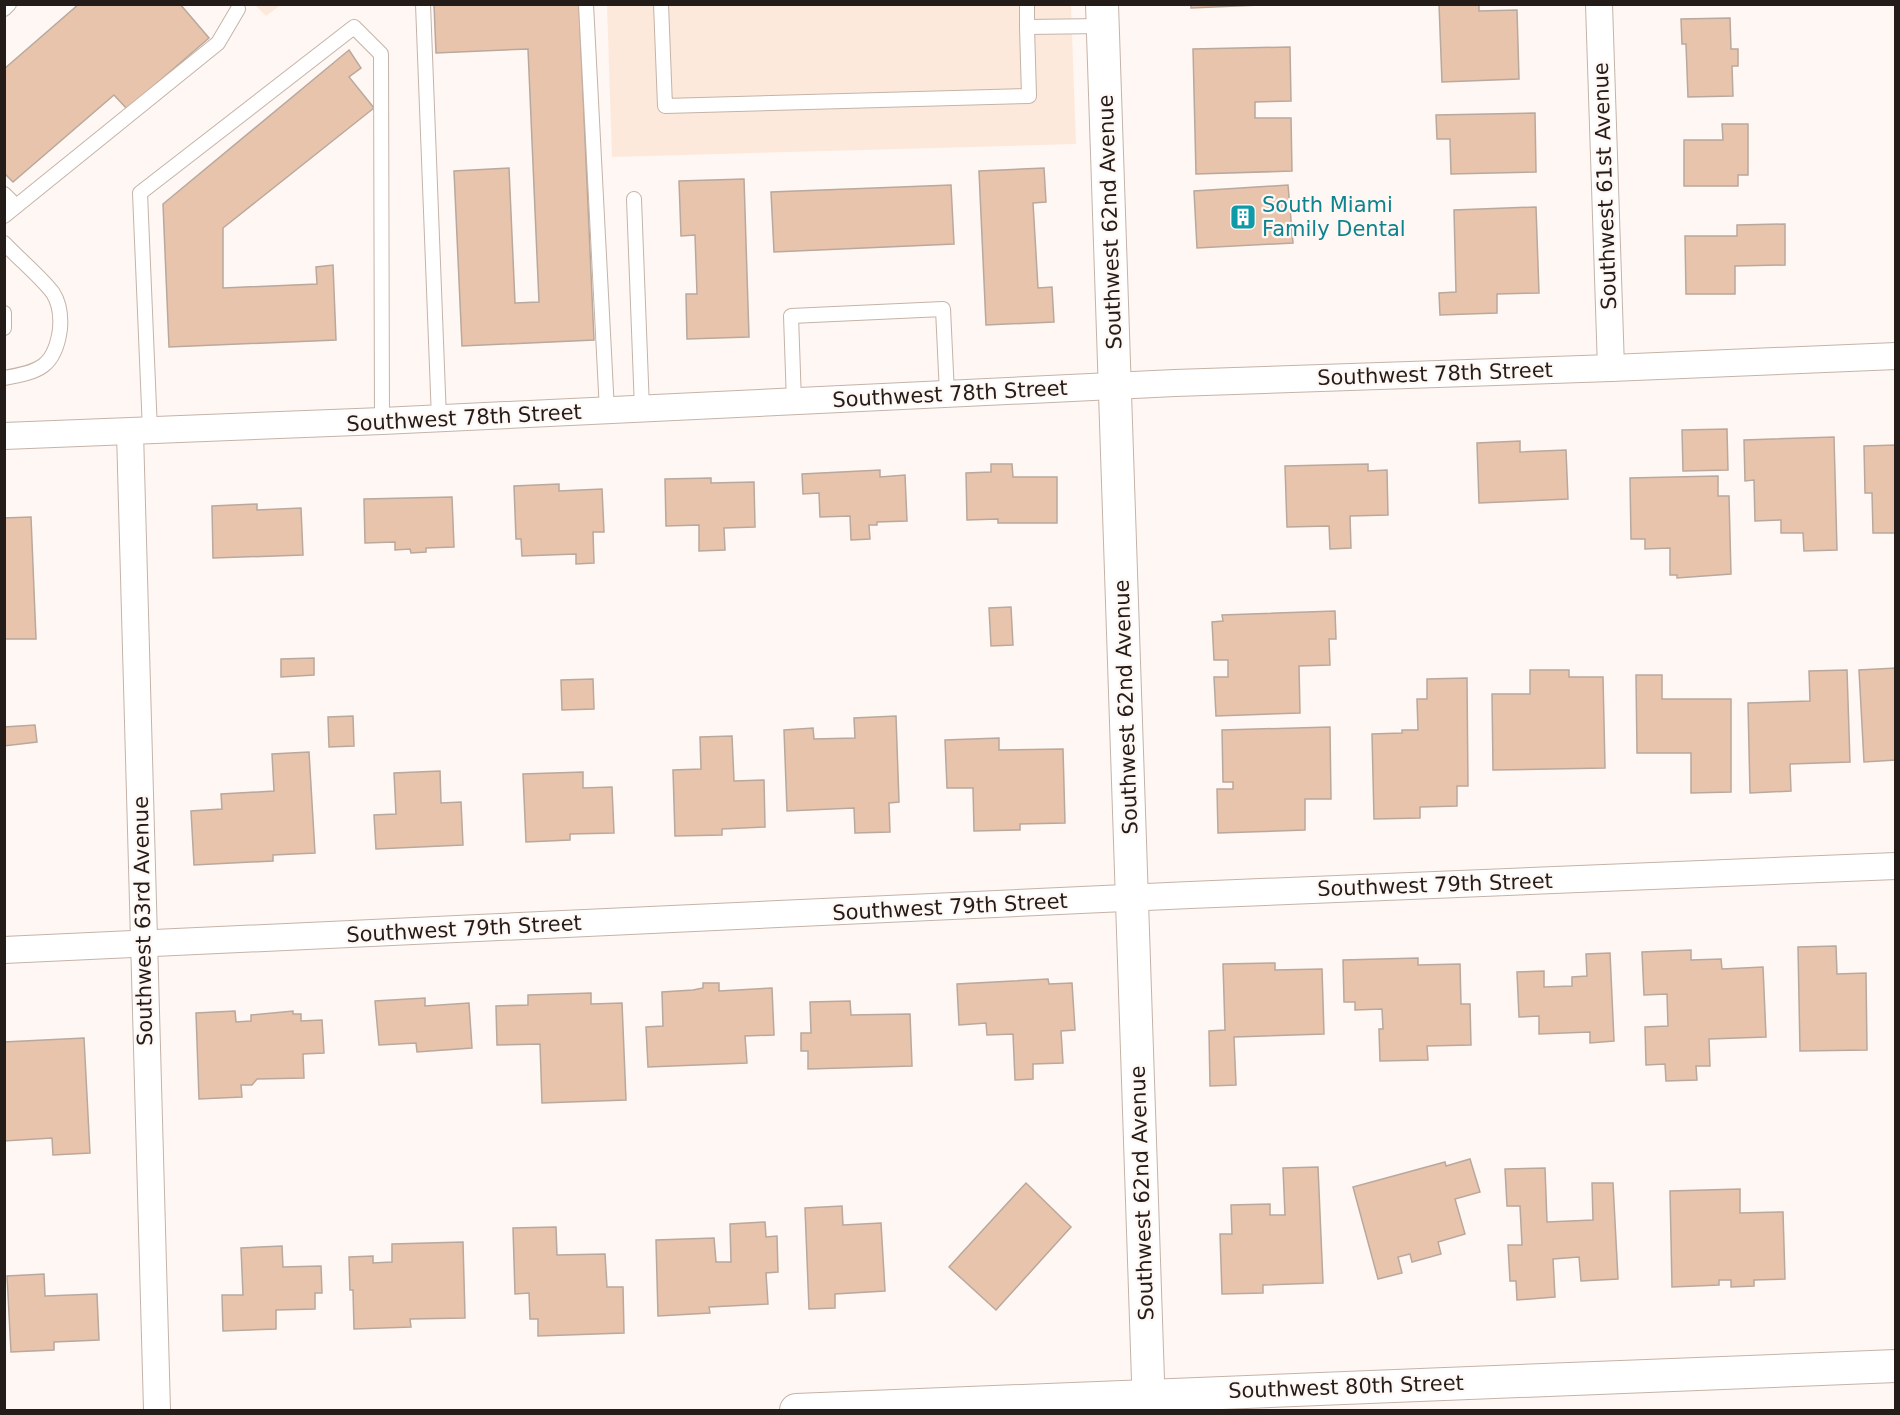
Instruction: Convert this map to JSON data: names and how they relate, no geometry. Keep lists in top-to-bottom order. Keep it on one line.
{"streets":{"street":["Southwest 61st Avenue","Southwest 62nd Avenue","Southwest 78th Street","Southwest 79th Street","Southwest 63rd Avenue","Southwest 80th Street"]},"crossings":[["Southwest 61st Avenue","Southwest 78th Street"],["Southwest 62nd Avenue","Southwest 78th Street"],["Southwest 62nd Avenue","Southwest 79th Street"],["Southwest 62nd Avenue","Southwest 80th Street"],["Southwest 78th Street","Southwest 63rd Avenue"],["Southwest 79th Street","Southwest 63rd Avenue"]],"places":{"building":["South Miami Family Dental"]}}
